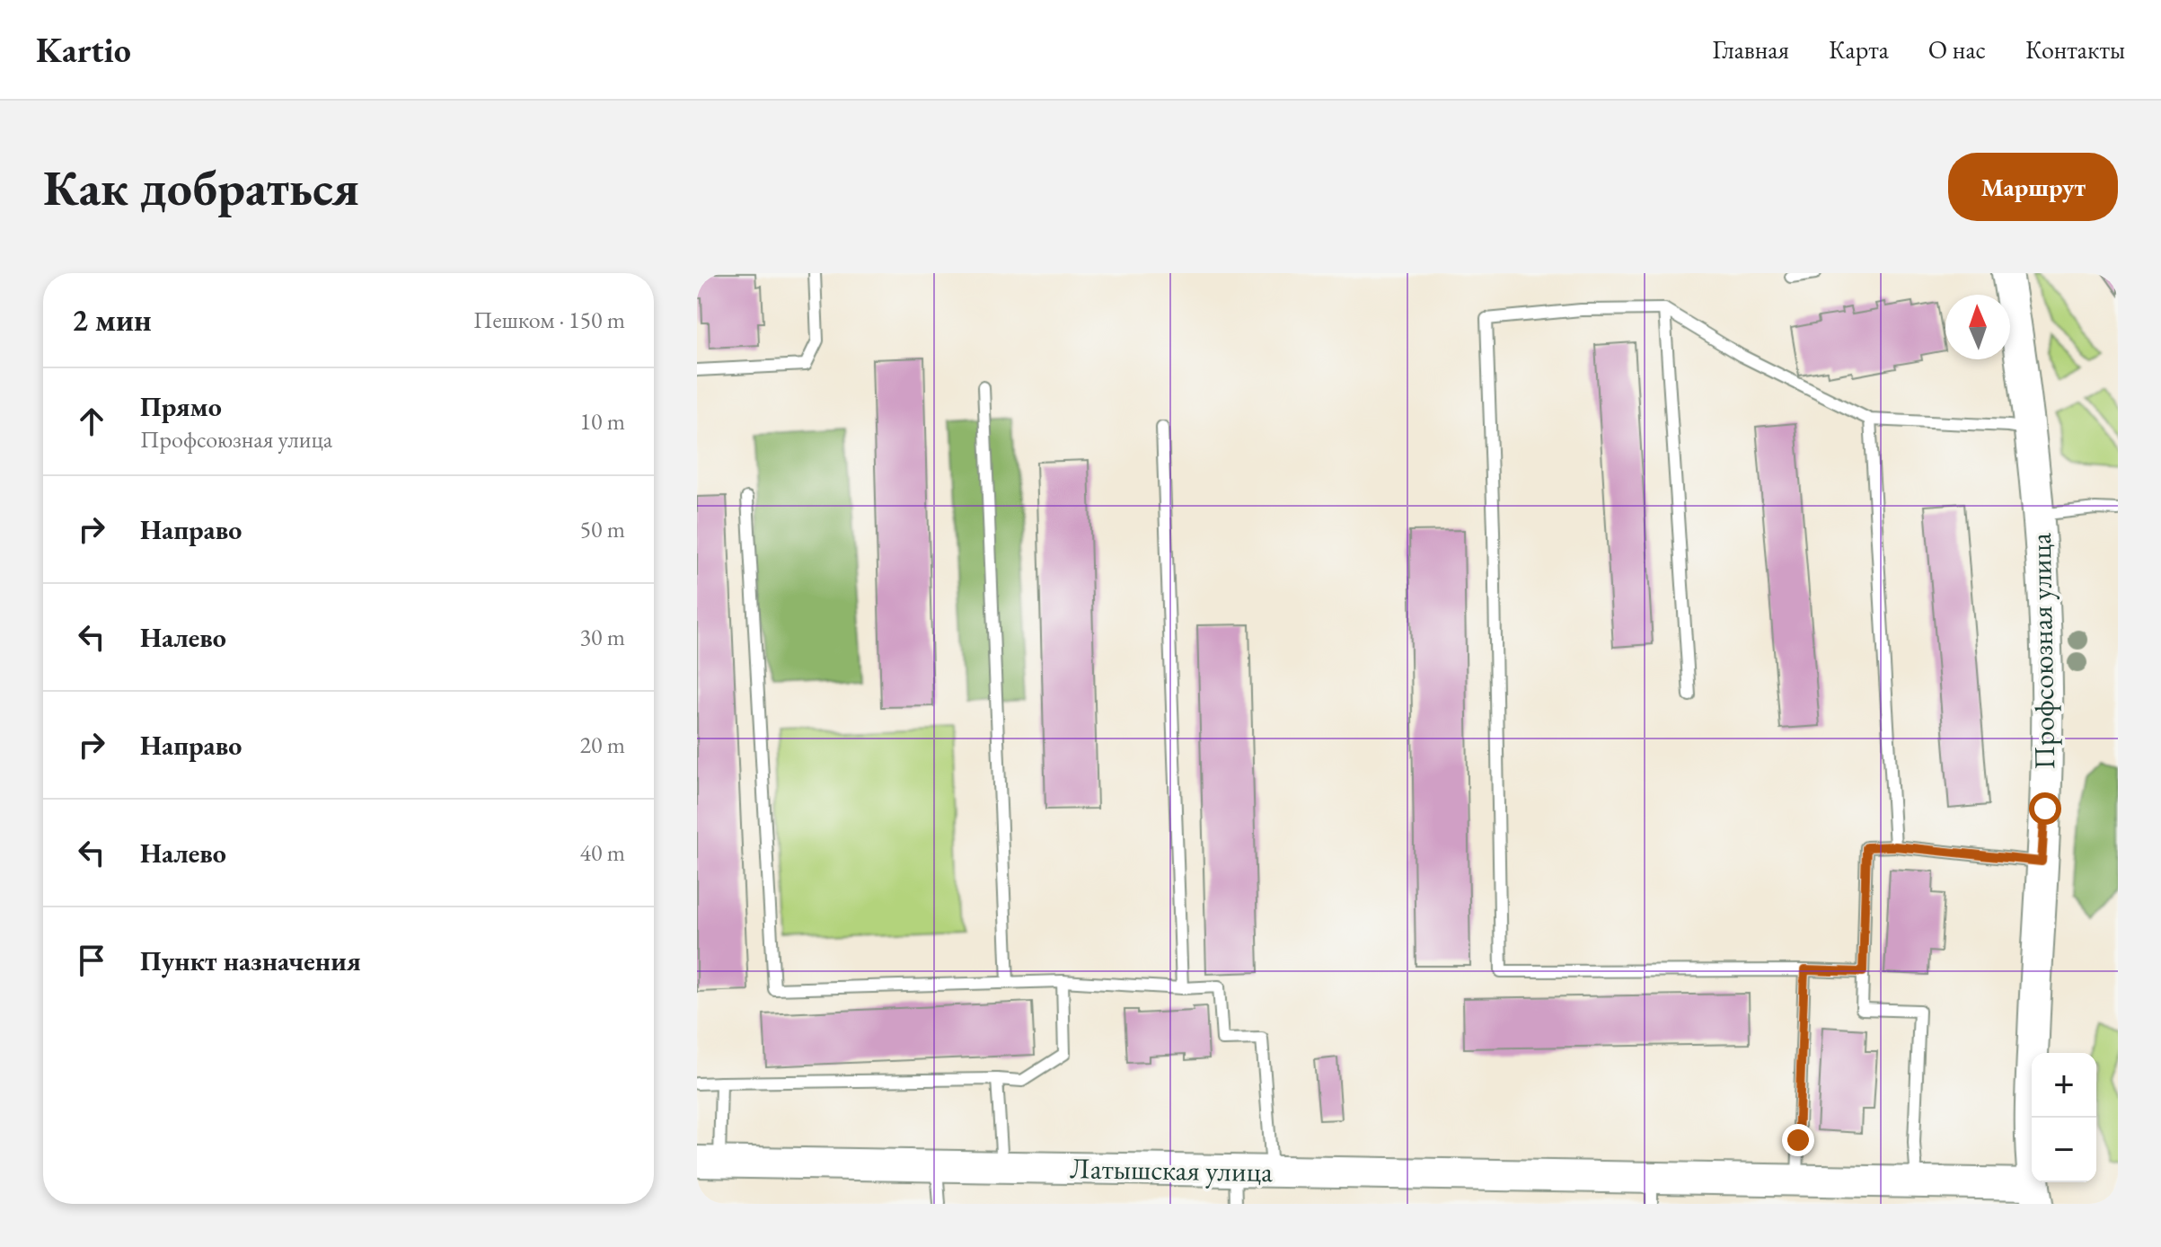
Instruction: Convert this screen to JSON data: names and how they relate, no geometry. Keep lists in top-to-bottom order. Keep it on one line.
{"streets":{"street":["Профсоюзная улица","Латышская улица"]},"crossings":[["Профсоюзная улица","Латышская улица"]],"north":"top","page":{"header":"Kartio","nav":["Главная","Карта","О нас","Контакты"],"buttons":"Маршрут","title":"Как добраться","heading":["2 мин","Пешком · 150 m"],"list":[["Прямо","Профсоюзная улица","10 m"],["Направо","50 m"],["Налево","30 m"],["Направо","20 m"],["Налево","40 m"],"Пункт назначения"],"map_buttons":["+","−"]}}
